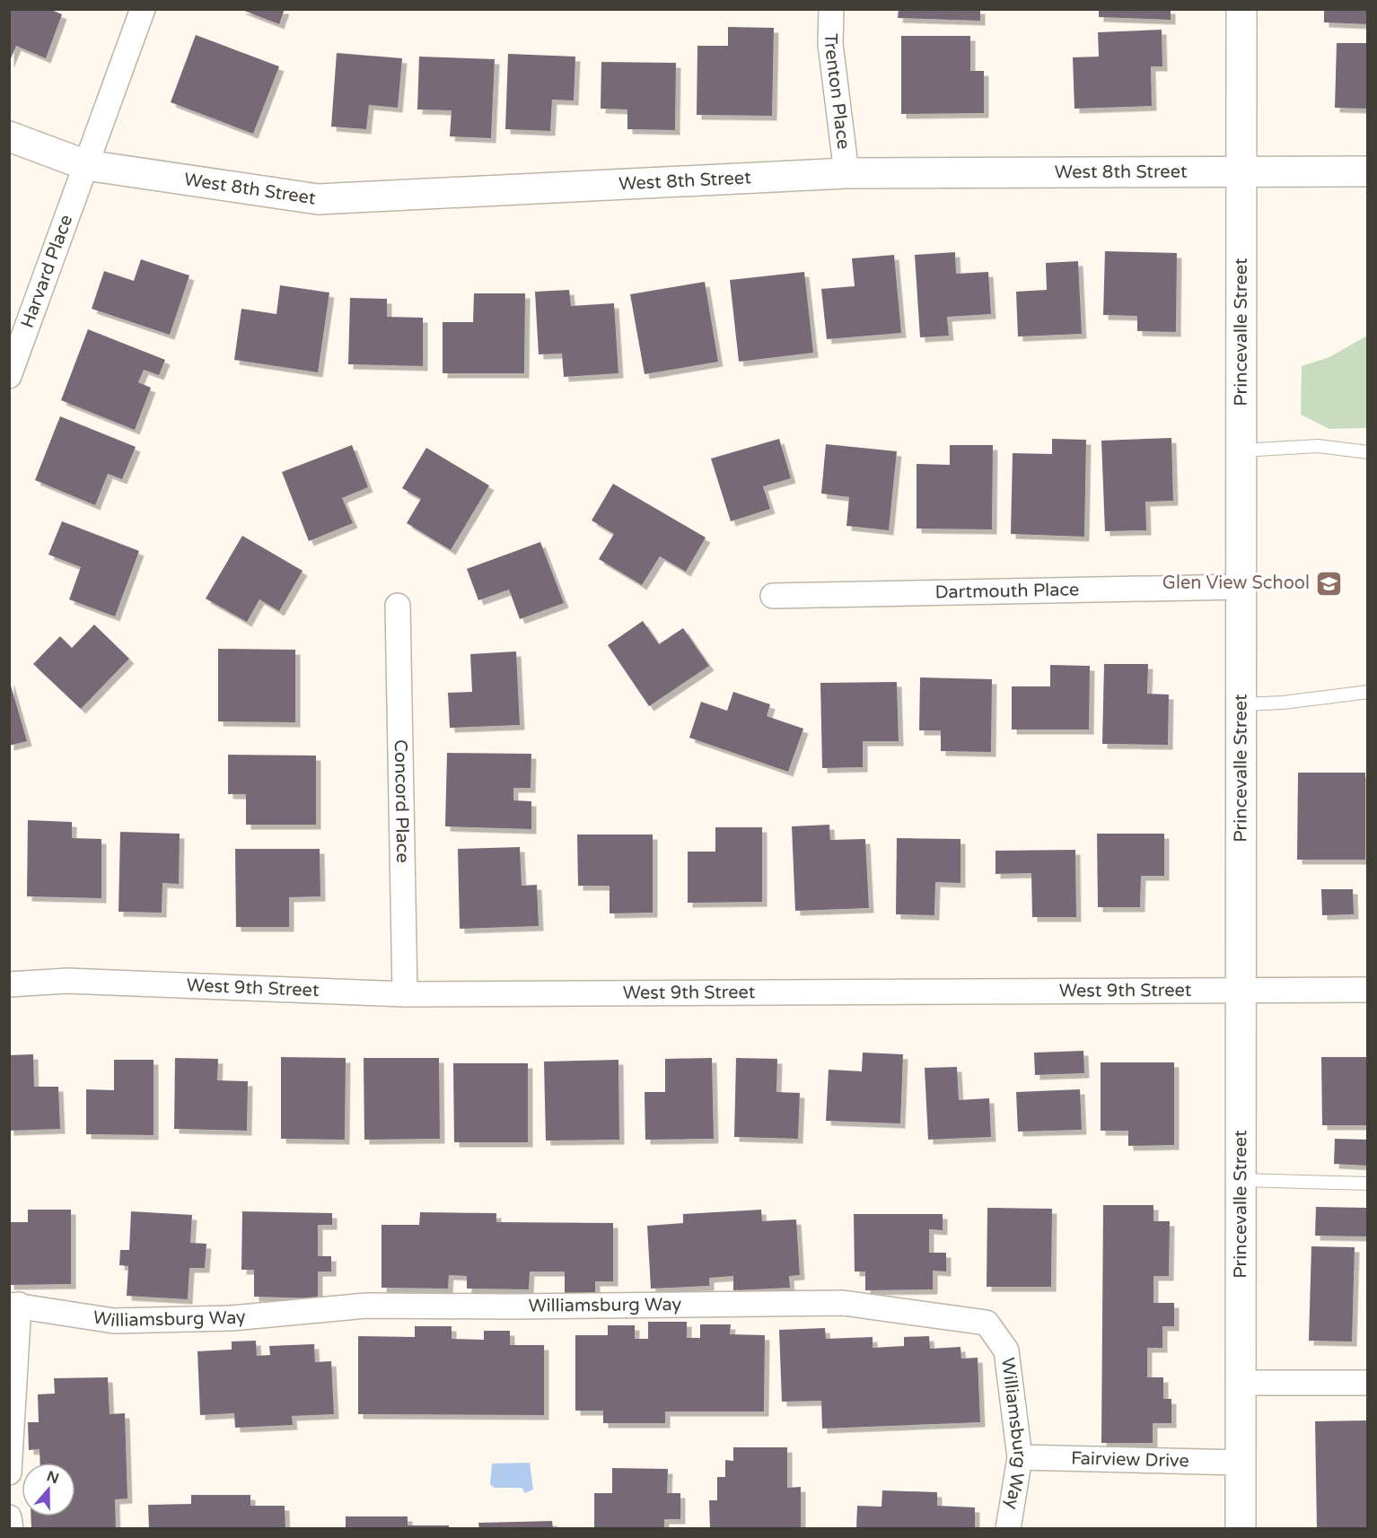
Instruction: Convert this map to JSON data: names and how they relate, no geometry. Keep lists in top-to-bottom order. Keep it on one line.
{"streets":{"street":["Trenton Place","West 8th Street","Harvard Place","Princevalle Street","Dartmouth Place","Concord Place","West 9th Street","Williamsburg Way","Fairview Drive"]},"crossings":[["Trenton Place","West 8th Street"],["West 8th Street","Harvard Place"],["West 8th Street","Princevalle Street"],["Princevalle Street","Dartmouth Place"],["Princevalle Street","West 9th Street"],["Princevalle Street","Fairview Drive"],["Concord Place","West 9th Street"],["Williamsburg Way","Fairview Drive"]],"places":{"school or university":["Glen View School"]},"north":"top"}
